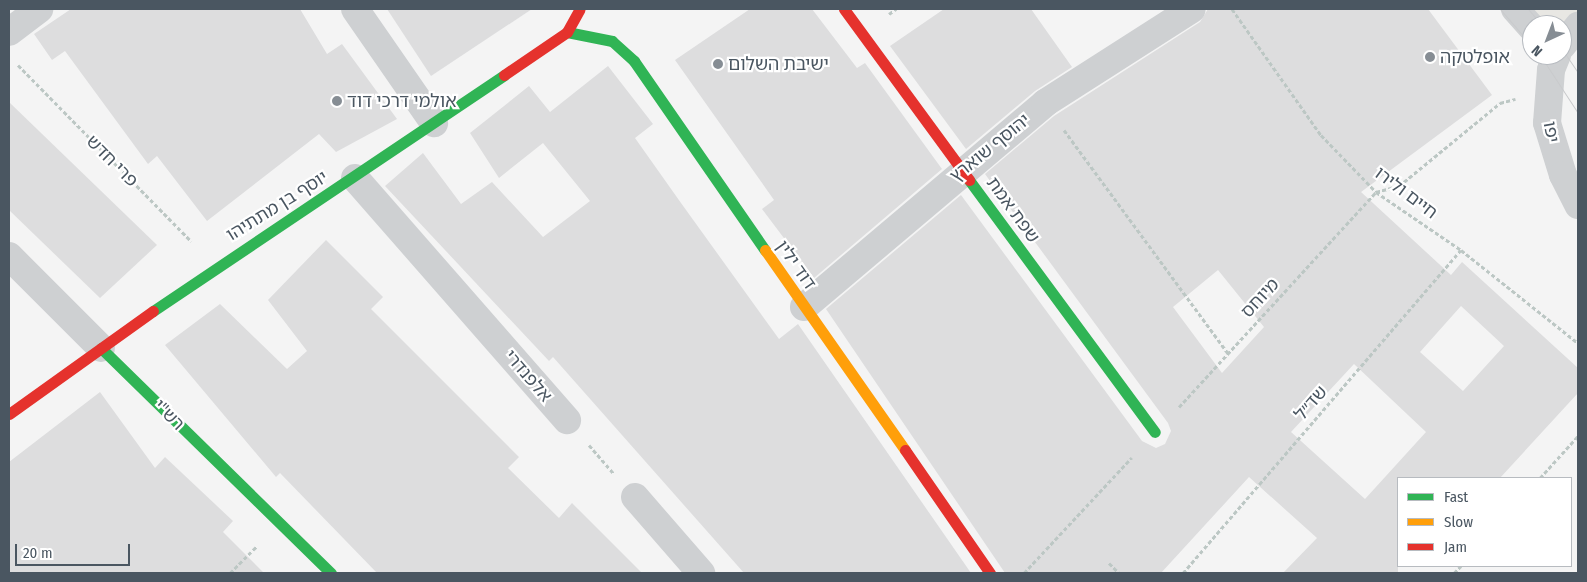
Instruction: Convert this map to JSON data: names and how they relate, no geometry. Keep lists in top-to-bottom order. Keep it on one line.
{"streets":{"street":["יפו","יהוסף שוארץ","יוסף בן מתתיהו","שפת אמת","דוד ילין","אלפנדרי","רש\"י"],"path":["פרי חדש","חיים ולירו","מיוחס","שד״ל"]},"crossings":[["יהוסף שוארץ","שפת אמת"],["יהוסף שוארץ","דוד ילין"],["פרי חדש","יוסף בן מתתיהו"],["חיים ולירו","מיוחס"],["חיים ולירו","שד״ל"],["יוסף בן מתתיהו","דוד ילין"],["יוסף בן מתתיהו","אלפנדרי"],["יוסף בן מתתיהו","רש\"י"],["שפת אמת","מיוחס"]],"places":["אופלטקה","ישיבת השלום","אולמי דרכי דוד"],"legend":["Fast","Slow","Jam"],"scale_bar":"20 m","north":"bottom left"}
